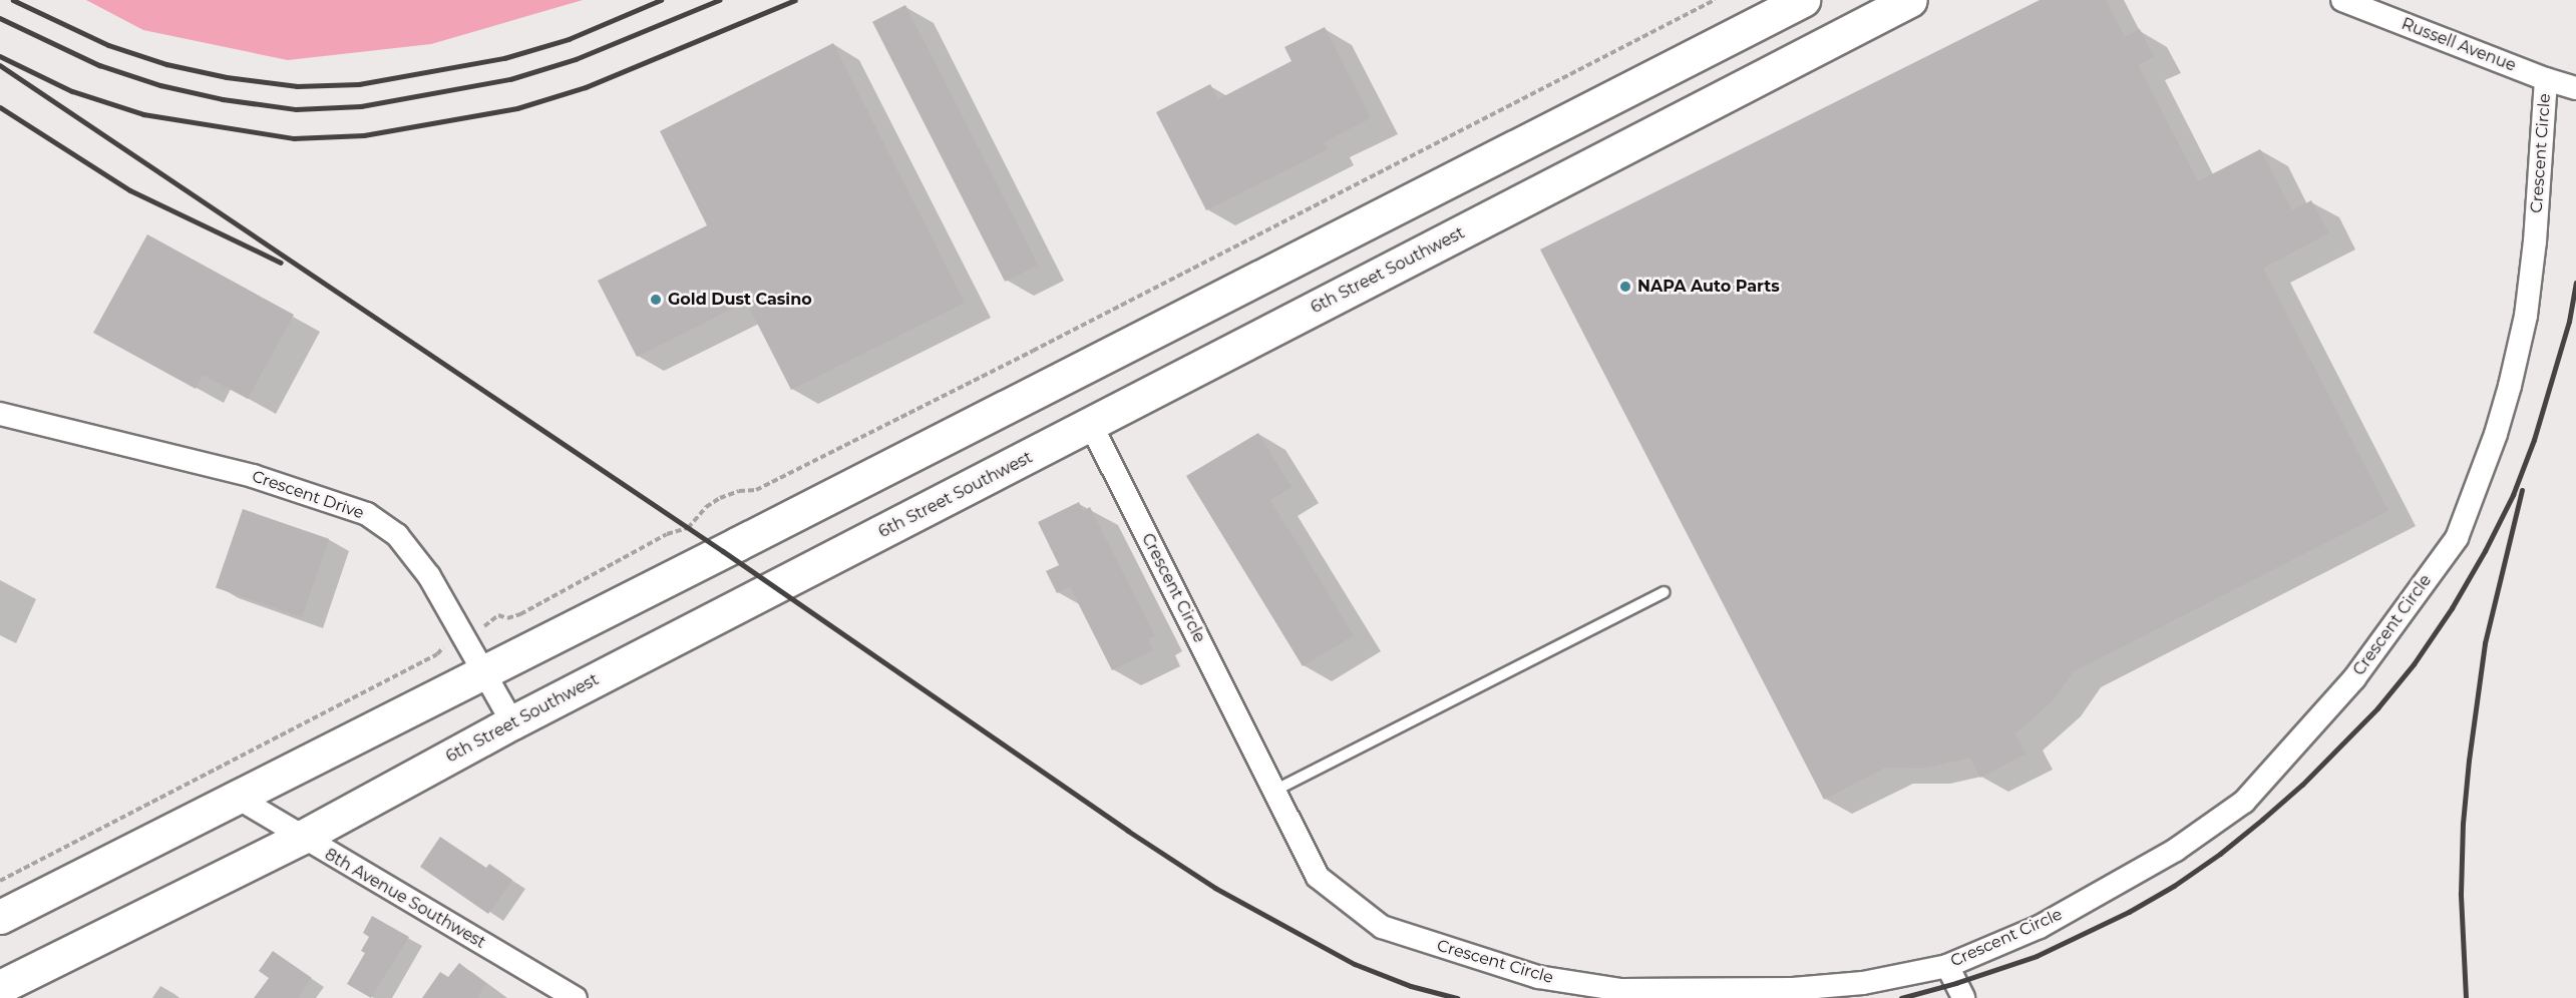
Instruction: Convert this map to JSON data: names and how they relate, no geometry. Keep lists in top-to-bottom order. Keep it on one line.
{"streets":{"main road":["6th Street Southwest"],"street":["Russell Avenue","Crescent Circle","Crescent Drive","8th Avenue Southwest"]},"crossings":[["Russell Avenue","Crescent Circle"],["Crescent Circle","6th Street Southwest"],["6th Street Southwest","Crescent Drive"],["6th Street Southwest","8th Avenue Southwest"]],"places":["NAPA Auto Parts","Gold Dust Casino"]}
